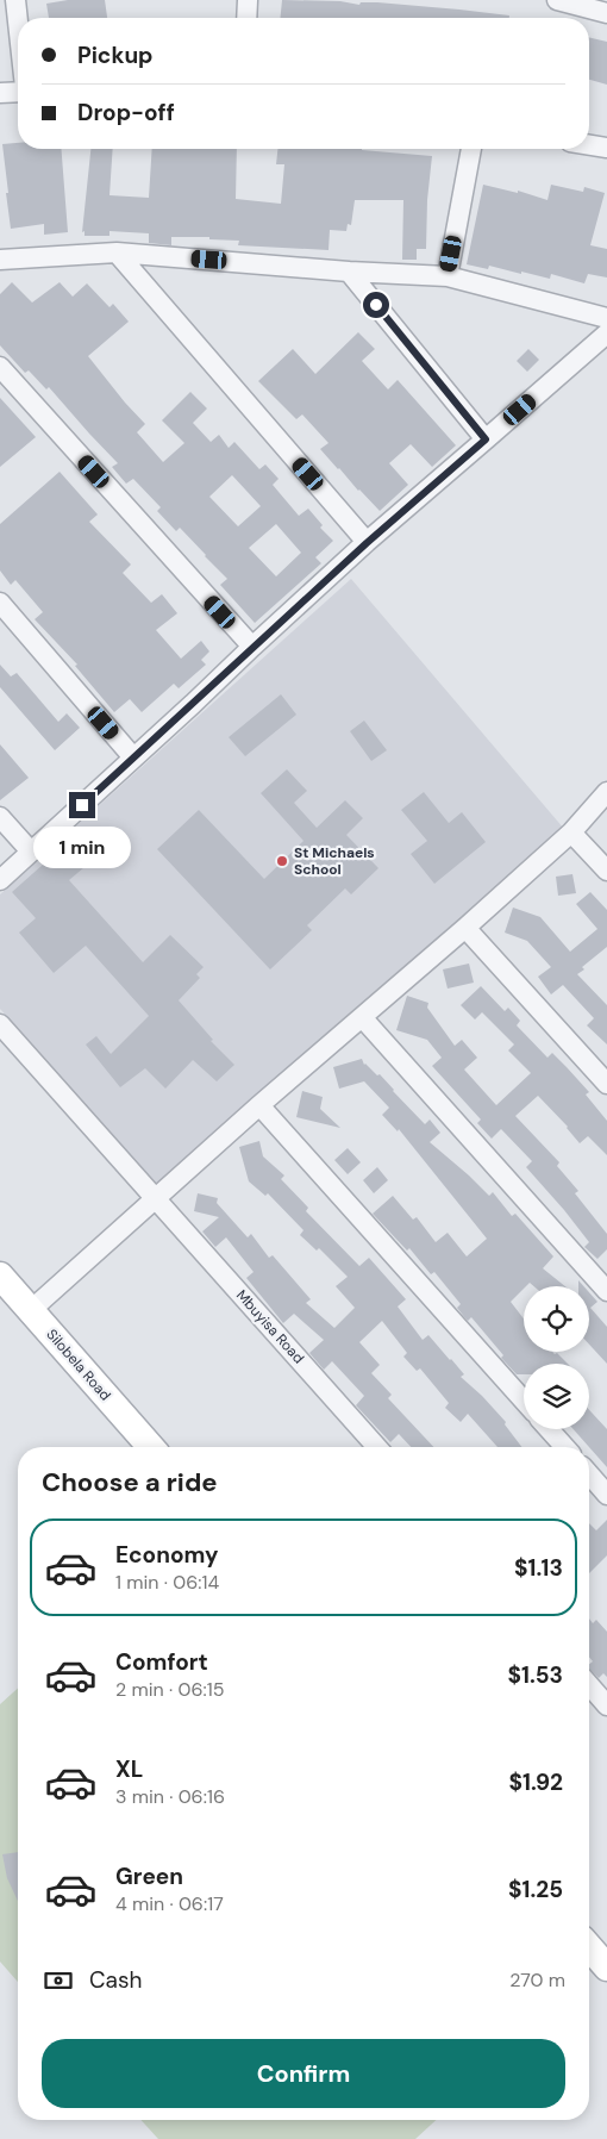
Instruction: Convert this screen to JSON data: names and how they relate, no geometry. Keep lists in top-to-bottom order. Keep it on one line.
{"streets":{"street":["Mbuyisa Road","Silobela Road"]},"places":["St Michaels School"],"page":{"banner":["Pickup","Drop-off"],"bubble":"1 min","heading":"Choose a ride","list":[{"name":"Economy","note":"1 min · 06:14","value":"$1.13"},{"name":"Comfort","note":"2 min · 06:15","value":"$1.53"},{"name":"XL","note":"3 min · 06:16","value":"$1.92"},{"name":"Green","note":"4 min · 06:17","value":"$1.25"}],"pay":["Cash","270 m"],"buttons":"Confirm"}}
